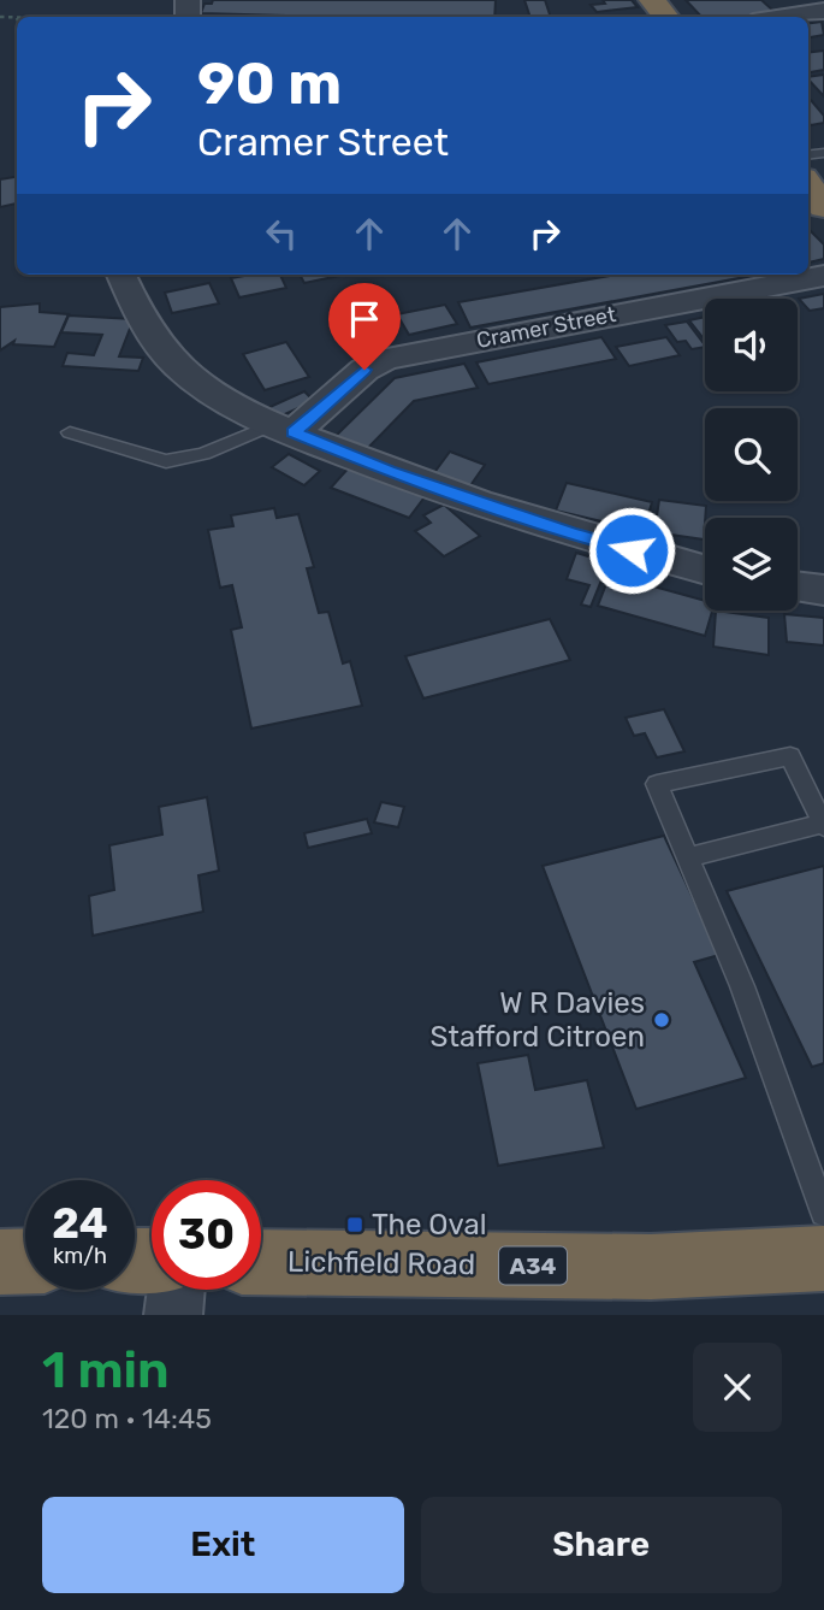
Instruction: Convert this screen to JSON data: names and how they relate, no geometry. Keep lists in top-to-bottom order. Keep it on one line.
{"streets":{"highway":["Lichfield Road","A34"],"street":["Cramer Street"]},"places":{"other":["W R Davies Stafford Citroen"],"transit":["The Oval"]},"page":{"turn":["90 m","Cramer Street"],"speed":"24 km/h","limit":"30","heading":["1 min","120 m · 14:45"],"buttons":["Exit","Share"]}}
